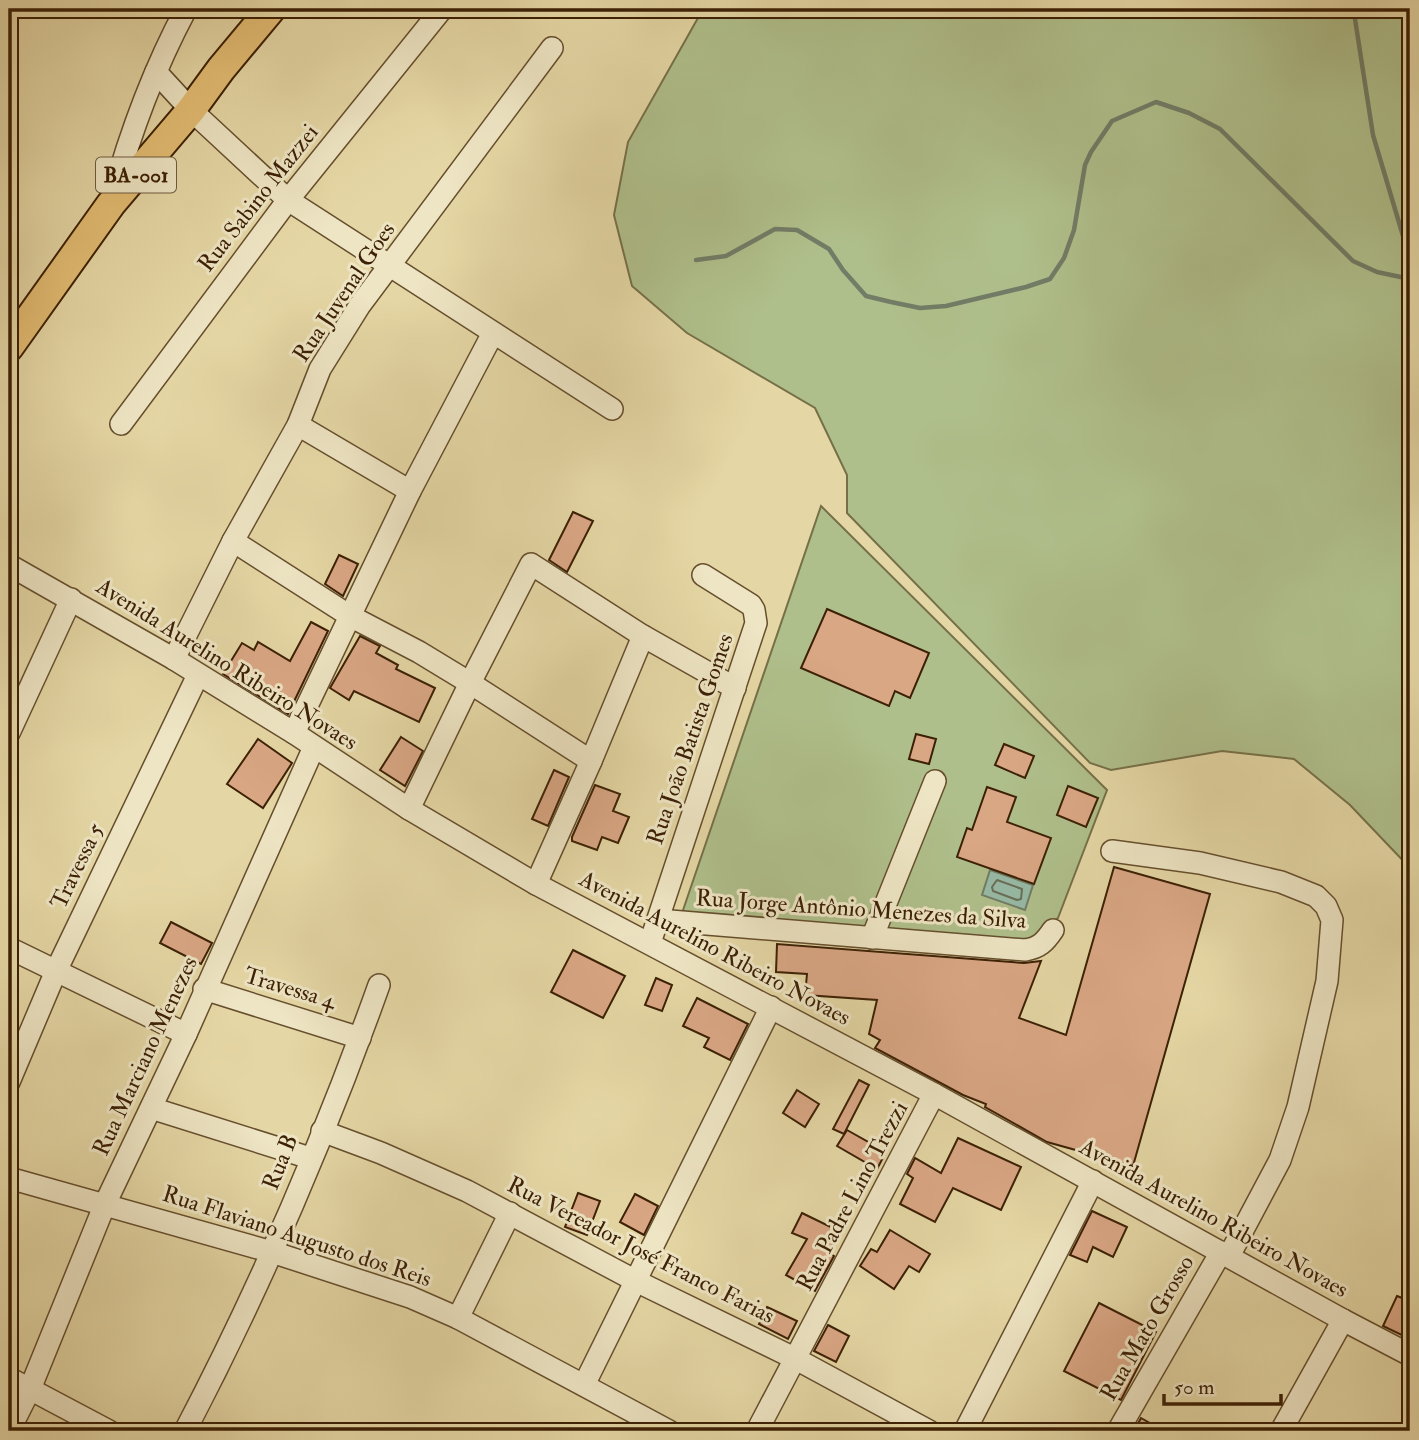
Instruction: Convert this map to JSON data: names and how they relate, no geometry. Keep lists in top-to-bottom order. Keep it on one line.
{"streets":{"main road":["BA-001"],"street":["Rua Sabino Mazzei","Rua Juvenal Goes","Avenida Aurelino Ribeiro Novaes","Rua João Batista Gomes","Travessa 5","Rua Jorge Antônio Menezes da Silva","Travessa 4","Rua Marciano Menezes","Rua B","Rua Padre Lino Trezzi","Rua Flaviano Augusto dos Reis","Rua Vereador José Franco Farias","Rua Mato Grosso"]},"crossings":[["Rua Juvenal Goes","Avenida Aurelino Ribeiro Novaes"],["Avenida Aurelino Ribeiro Novaes","Rua João Batista Gomes"],["Avenida Aurelino Ribeiro Novaes","Travessa 5"],["Avenida Aurelino Ribeiro Novaes","Rua Marciano Menezes"],["Avenida Aurelino Ribeiro Novaes","Rua Padre Lino Trezzi"],["Avenida Aurelino Ribeiro Novaes","Rua Mato Grosso"],["Rua João Batista Gomes","Rua Jorge Antônio Menezes da Silva"],["Travessa 4","Rua Marciano Menezes"],["Travessa 4","Rua B"],["Rua Marciano Menezes","Rua Flaviano Augusto dos Reis"],["Rua B","Rua Flaviano Augusto dos Reis"],["Rua B","Rua Vereador José Franco Farias"],["Rua Padre Lino Trezzi","Rua Vereador José Franco Farias"]],"scale_bar":"50 m"}
